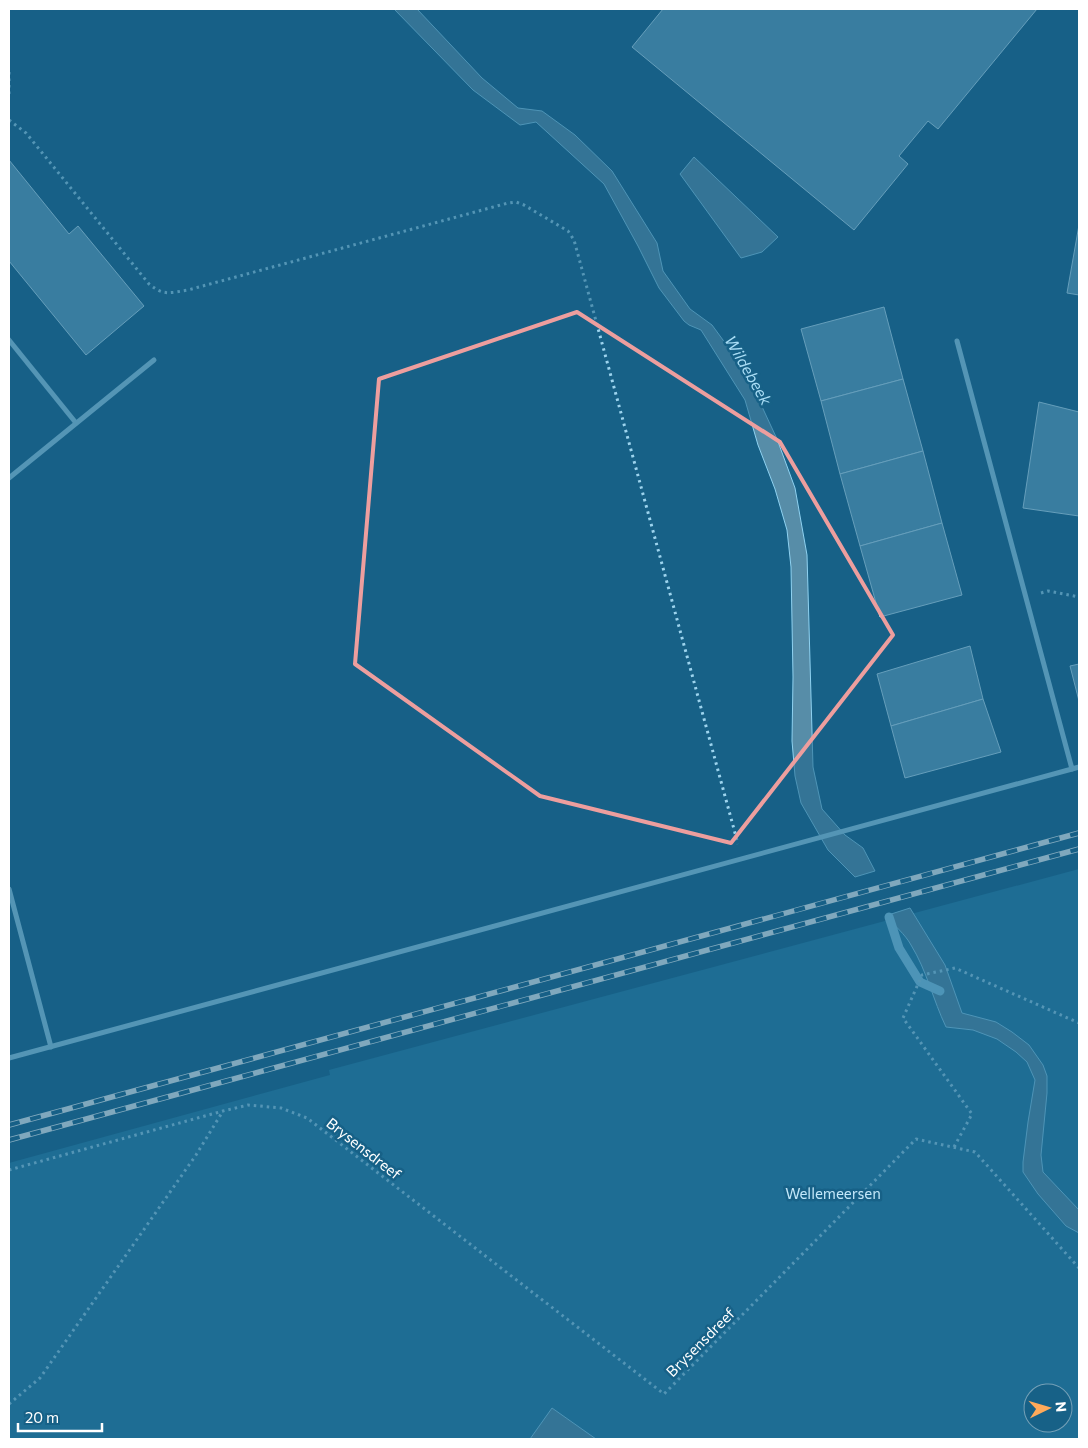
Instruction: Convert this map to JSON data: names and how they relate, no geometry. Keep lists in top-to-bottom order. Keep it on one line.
{"streets":{"path":["Brysensdreef"]},"water":["Wildebeek"],"parks":["Wellemeersen"],"scale_bar":"20 m","north":"right"}
